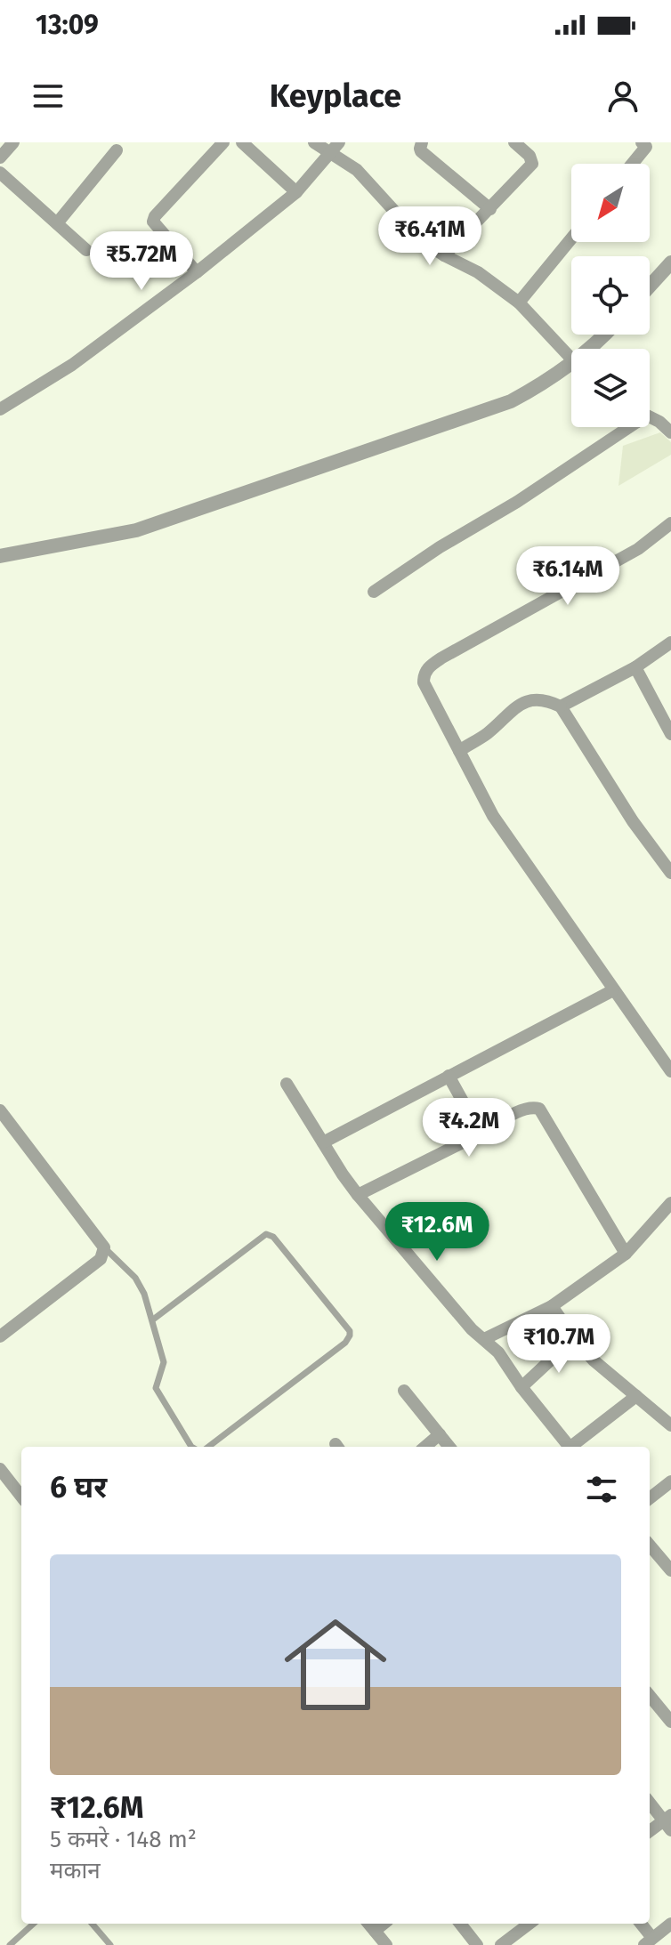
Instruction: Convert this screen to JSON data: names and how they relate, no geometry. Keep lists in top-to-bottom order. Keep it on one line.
{"north":"bottom left","page":{"status":"13:09","header":"Keyplace","price":["₹6.41M","₹5.72M","₹6.14M","₹4.2M","₹12.6M","₹10.7M"],"heading":"6 घर","list":[{"name":"₹12.6M","note":"5 कमरे · 148 m² · मकान"}]}}
